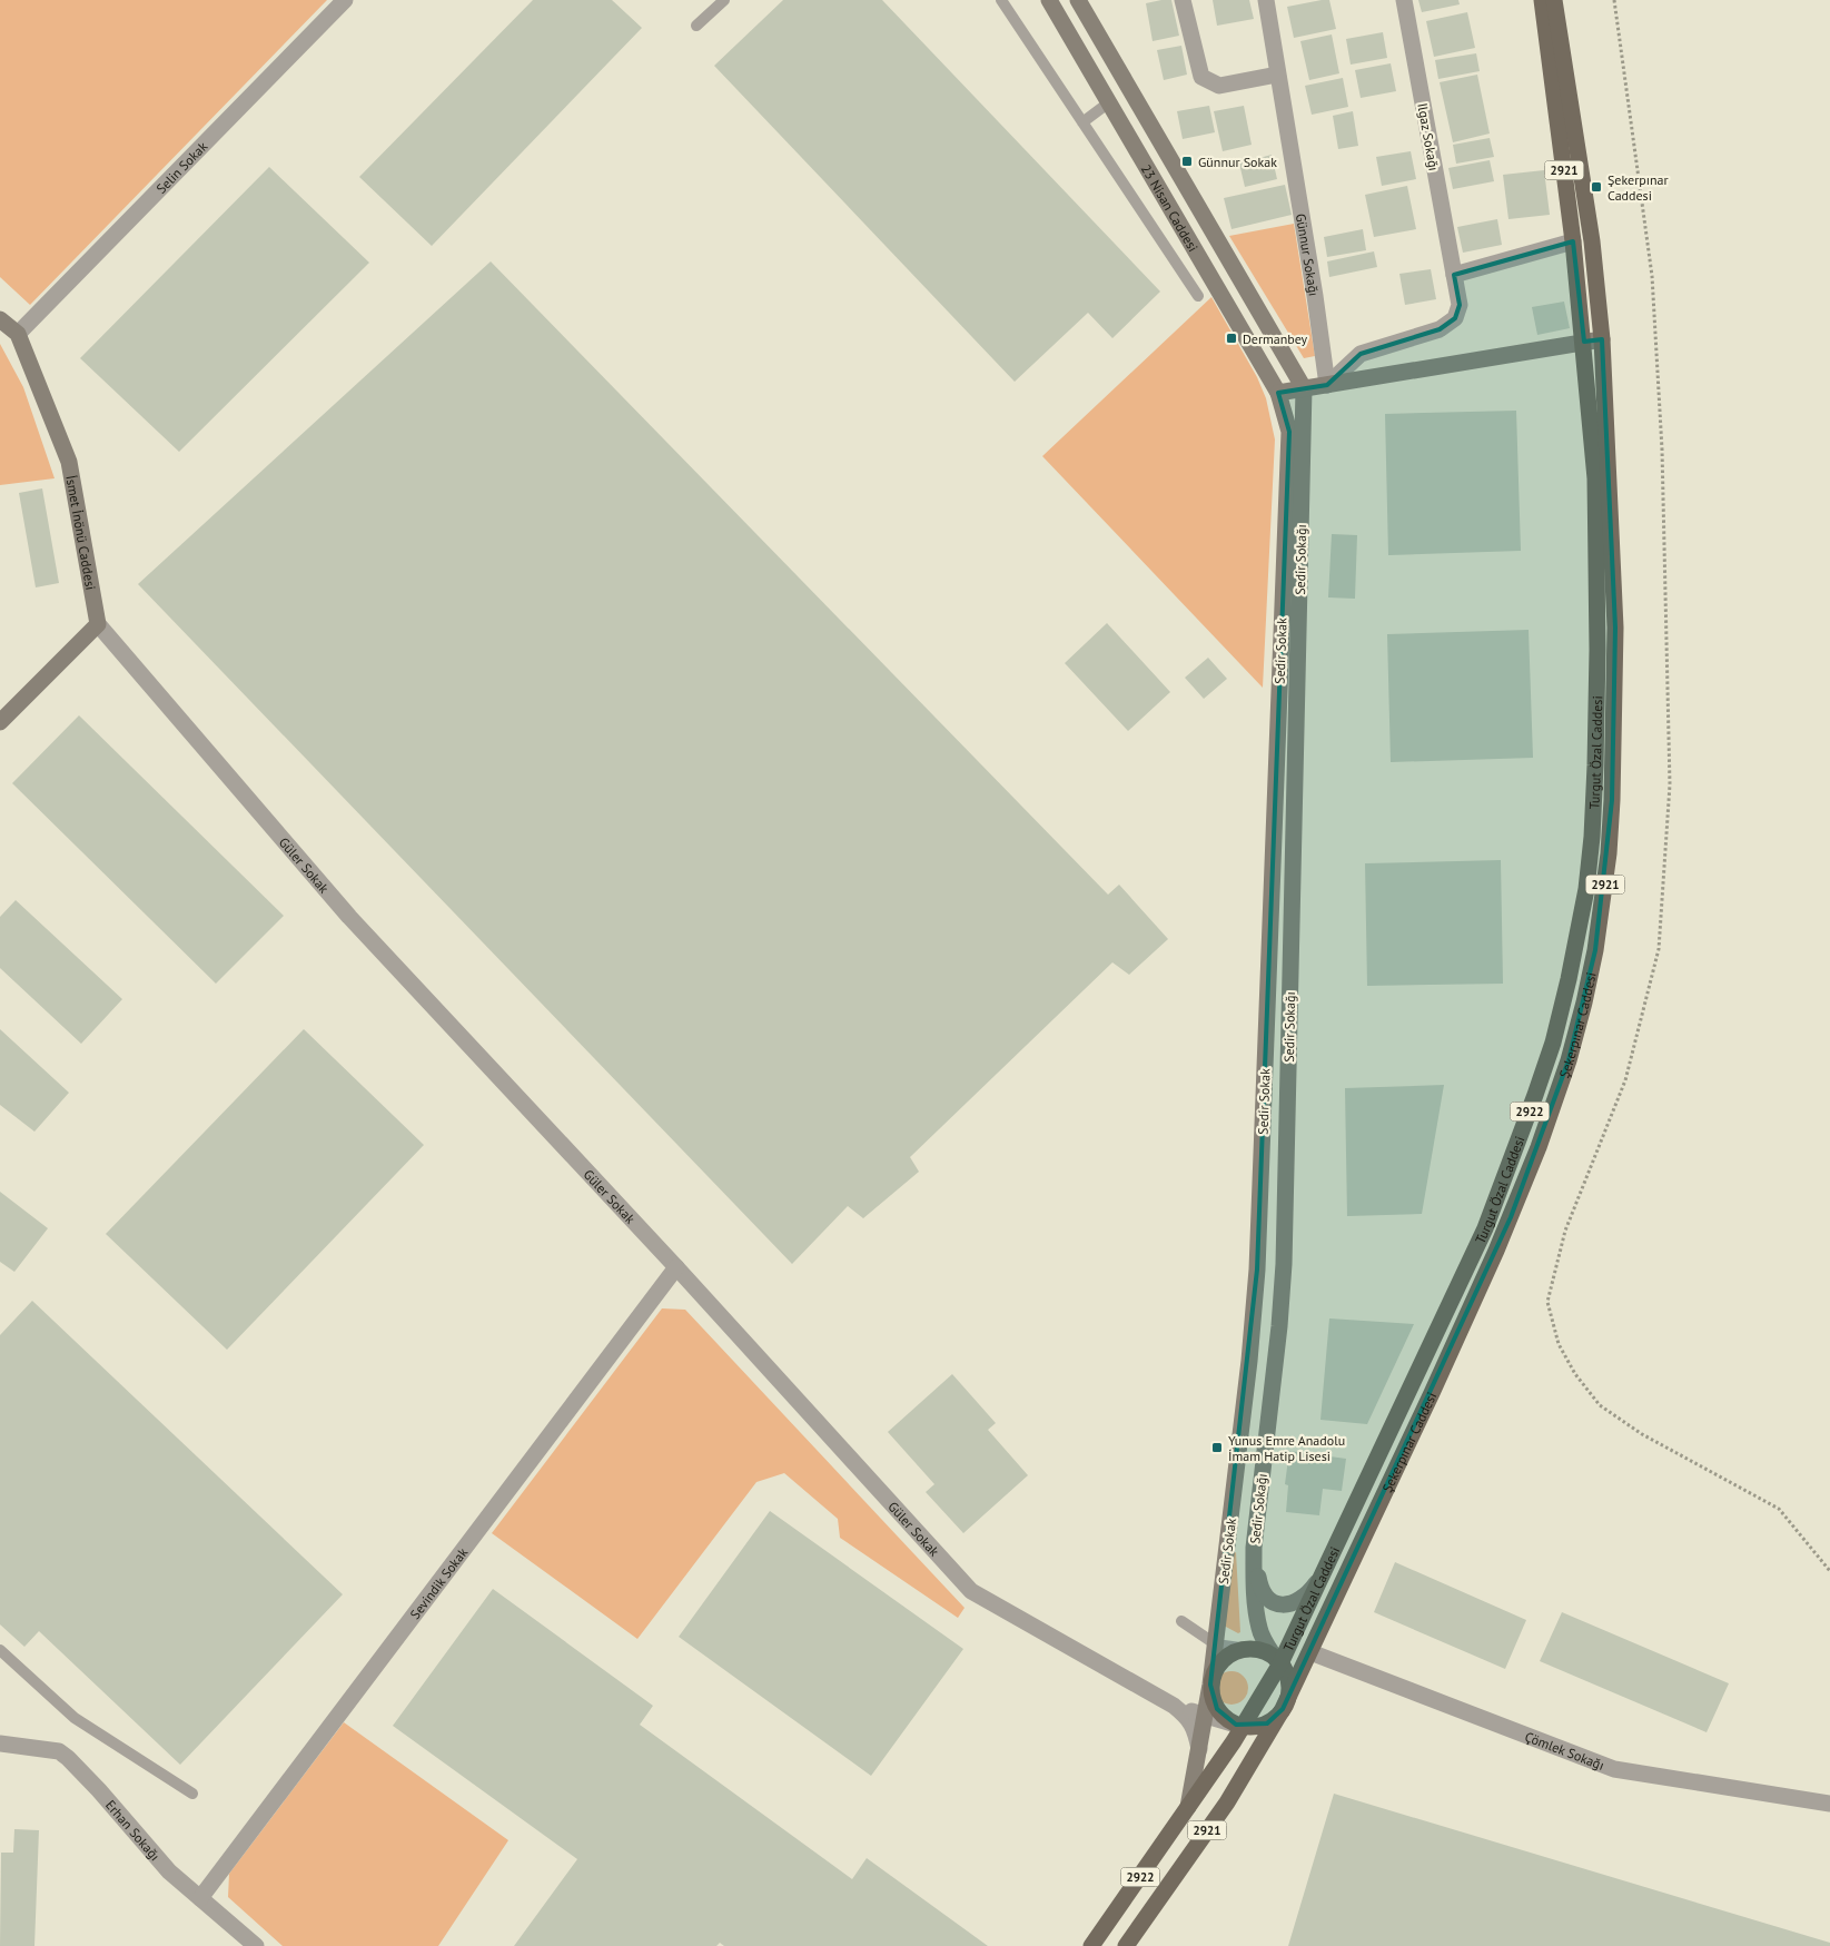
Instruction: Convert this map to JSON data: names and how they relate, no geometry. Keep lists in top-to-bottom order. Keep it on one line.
{"streets":{"main road":["2921","Turgut Özal Caddesi","Şekerpınar Caddesi","2922"],"street":["Ilgaz Sokağı","Selin Sokak","23 Nisan Caddesi","Günnur Sokağı","İsmet İnönü Caddesi","Sedir Sokağı","Sedir Sokak","Güler Sokak","Sevindik Sokak","Çömlek Sokağı","Erhan Sokağı"]},"crossings":[["Ilgaz Sokağı","Günnur Sokağı"],["Selin Sokak","İsmet İnönü Caddesi"],["2921","Turgut Özal Caddesi"],["23 Nisan Caddesi","Sedir Sokağı"],["23 Nisan Caddesi","Sedir Sokak"],["İsmet İnönü Caddesi","Güler Sokak"],["Sedir Sokağı","Turgut Özal Caddesi"],["Sedir Sokak","Turgut Özal Caddesi"],["Güler Sokak","Sevindik Sokak"],["Şekerpınar Caddesi","Çömlek Sokağı"],["Sevindik Sokak","Erhan Sokağı"]],"places":{"transit":["Günnur Sokak","Şekerpınar Caddesi","Dermanbey","Yunus Emre Anadolu İmam Hatip Lisesi"]}}
